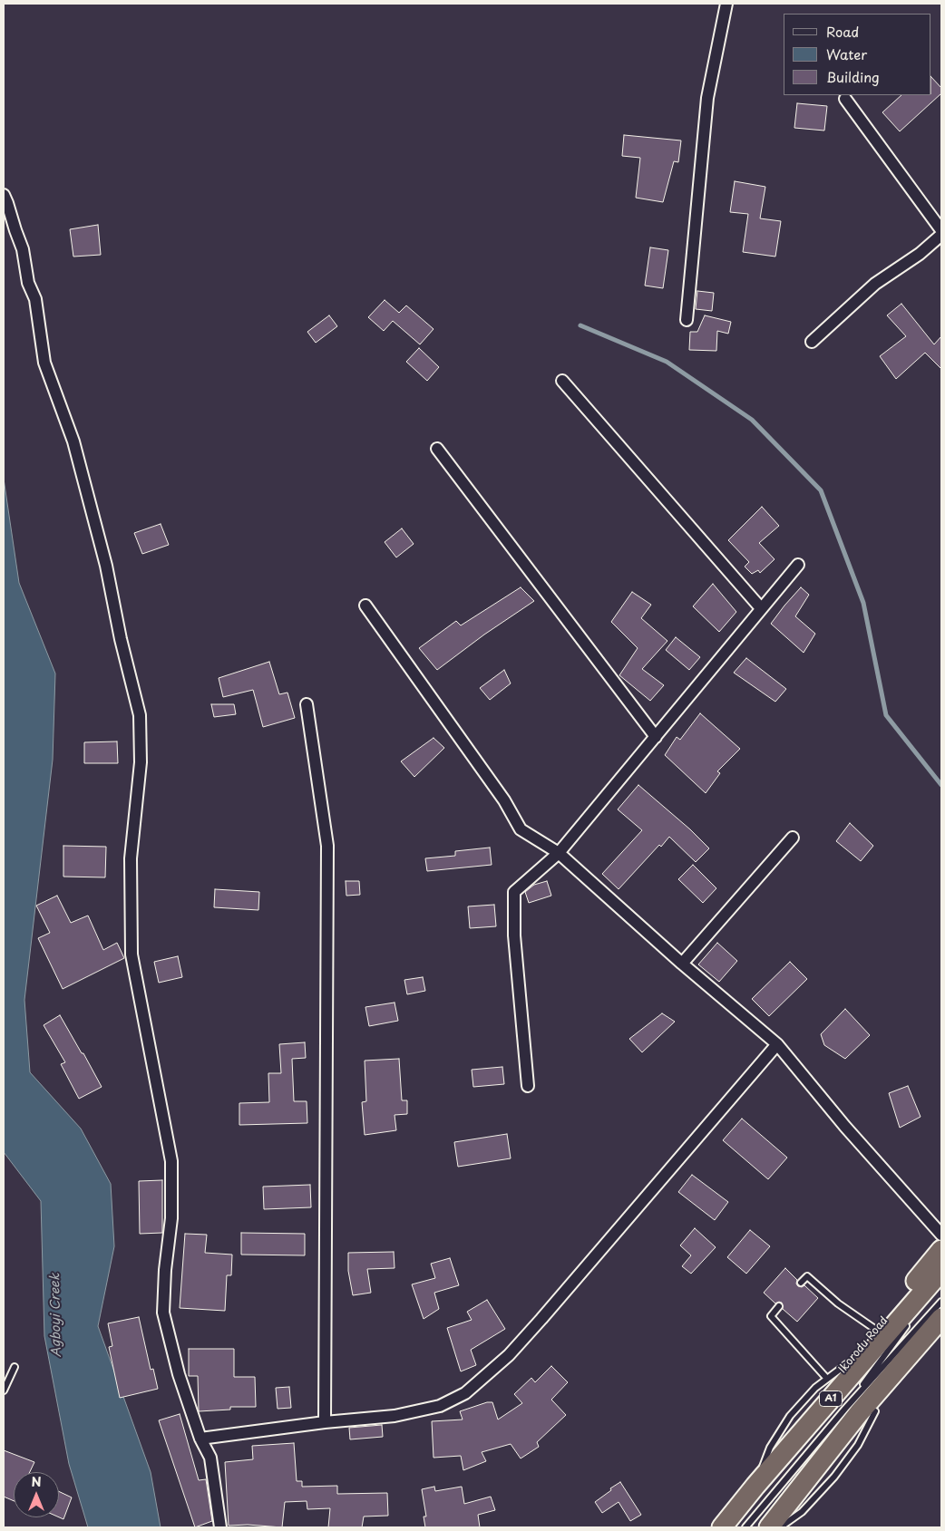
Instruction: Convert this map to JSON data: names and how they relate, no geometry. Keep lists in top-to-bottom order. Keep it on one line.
{"streets":{"highway":["Ikorodu Road","A1"]},"water":["Agboyi Creek"],"legend":["Road","Water","Building"],"north":"top"}
